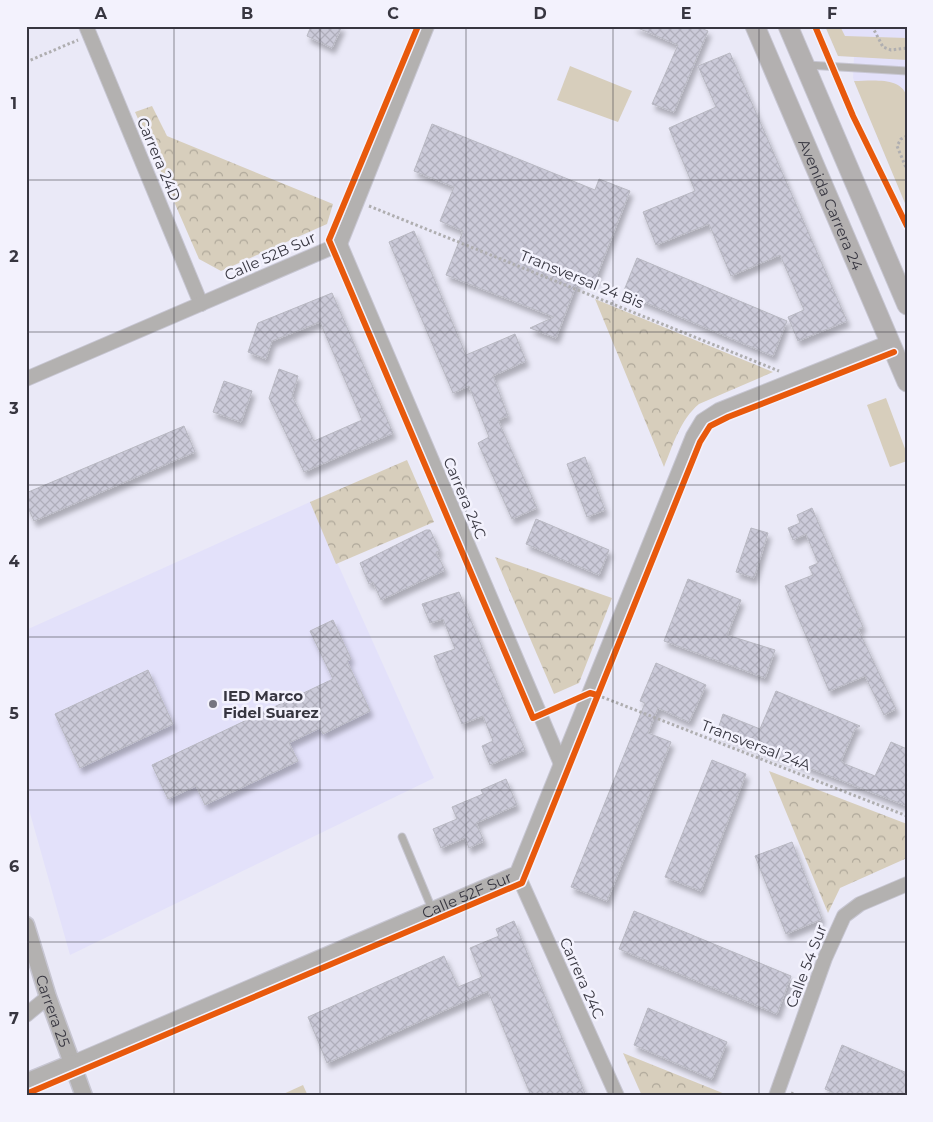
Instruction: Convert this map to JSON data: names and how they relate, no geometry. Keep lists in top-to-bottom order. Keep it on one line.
{"streets":{"main road":["Avenida Carrera 24"],"street":["Carrera 24D","Calle 52B Sur","Carrera 24C","Calle 52F Sur","Calle 54 Sur","Carrera 25"],"path":["Transversal 24 Bis","Transversal 24A"]},"crossings":[["Carrera 24D","Calle 52B Sur"],["Avenida Carrera 24","Calle 52F Sur"],["Calle 52B Sur","Transversal 24 Bis"],["Calle 52B Sur","Carrera 24C"],["Transversal 24 Bis","Calle 52F Sur"],["Carrera 24C","Calle 52F Sur"],["Calle 52F Sur","Carrera 25"]],"places":["IED Marco Fidel Suarez"],"grid":{"columns":["A","B","C","D","E","F"],"rows":["1","2","3","4","5","6","7"]}}
